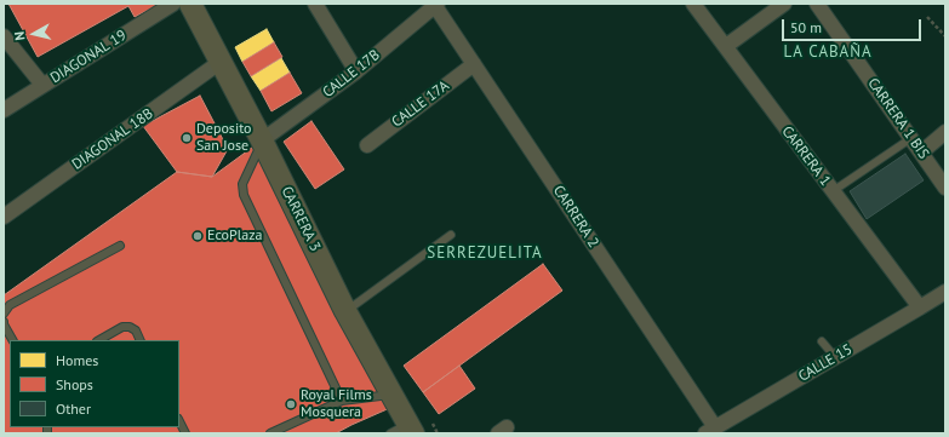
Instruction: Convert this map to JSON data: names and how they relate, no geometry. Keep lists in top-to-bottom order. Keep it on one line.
{"streets":{"main road":["CARRERA 3"],"street":["DIAGONAL 19","CALLE 17B","CALLE 17A","CARRERA 1 BIS","DIAGONAL 18B","CARRERA 1","CARRERA 2","CALLE 15"]},"crossings":[["CALLE 17B","CARRERA 2"],["CALLE 17B","CARRERA 3"],["CALLE 17A","CARRERA 2"],["DIAGONAL 18B","CARRERA 3"],["CARRERA 1","CALLE 15"],["CARRERA 2","CALLE 15"]],"districts":["LA CABAÑA","SERREZUELITA"],"places":["Deposito San Jose","EcoPlaza","Royal Films Mosquera"],"legend":["Homes","Shops","Other"],"scale_bar":"50 m","north":"left"}
